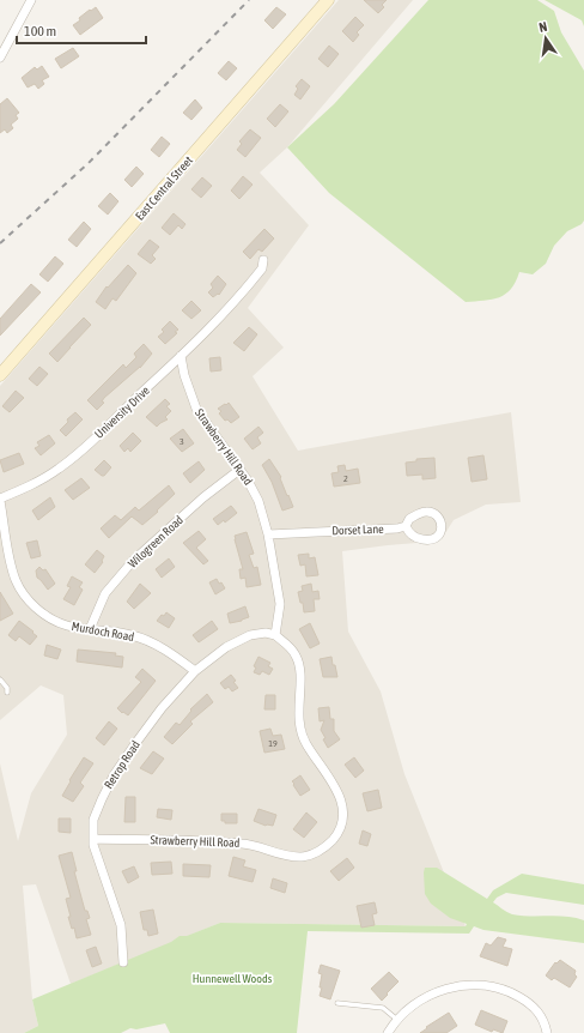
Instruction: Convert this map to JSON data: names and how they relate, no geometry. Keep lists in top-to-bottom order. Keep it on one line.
{"streets":{"main road":["East Central Street"],"street":["University Drive","Strawberry Hill Road","Dorset Lane","Wilogreen Road","Murdoch Road","Retrop Road"]},"crossings":[["University Drive","Strawberry Hill Road"],["University Drive","Murdoch Road"],["Strawberry Hill Road","Dorset Lane"],["Strawberry Hill Road","Wilogreen Road"],["Strawberry Hill Road","Retrop Road"],["Wilogreen Road","Murdoch Road"],["Murdoch Road","Retrop Road"]],"parks":["Hunnewell Woods"],"house_numbers":["3","2","19"],"scale_bar":"100 m","north":"top"}
